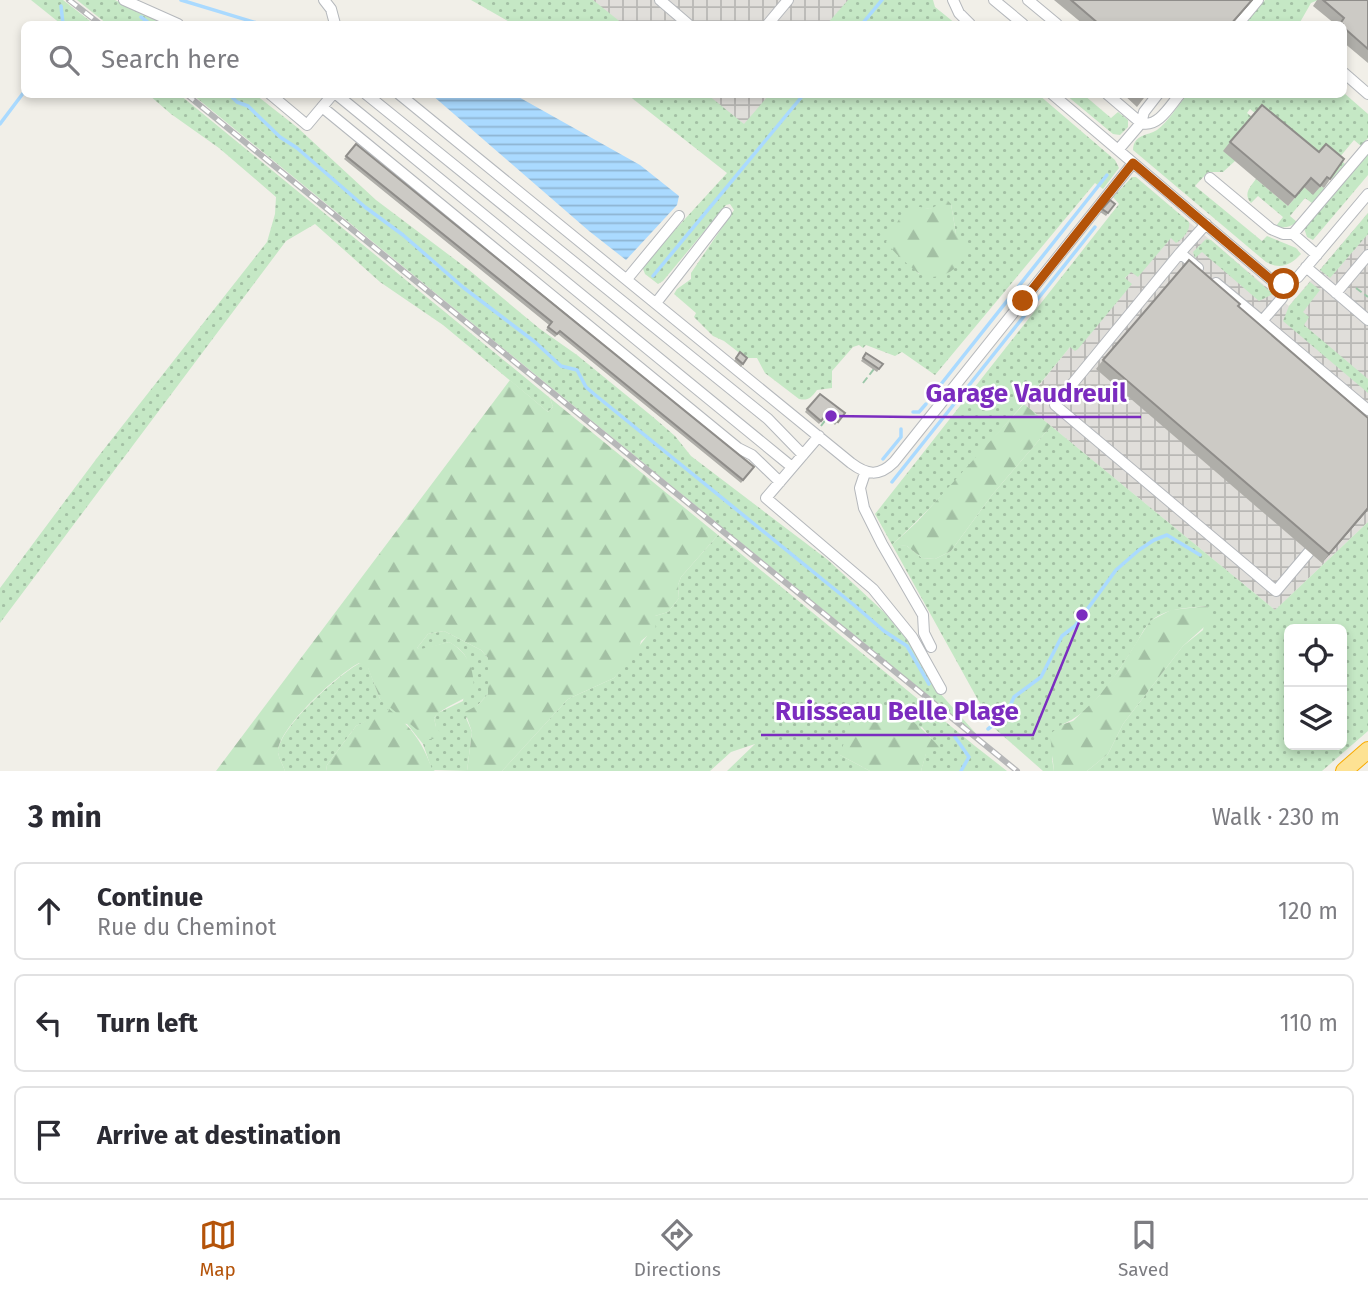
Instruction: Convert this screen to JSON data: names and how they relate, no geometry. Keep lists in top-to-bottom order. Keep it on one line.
{"places":["Garage Vaudreuil","Ruisseau Belle Plage"],"page":{"search":"Search here","heading":["3 min","Walk · 230 m"],"list":[["Continue","Rue du Cheminot","120 m"],["Turn left","110 m"],"Arrive at destination"],"nav":["Map","Directions","Saved"]}}
